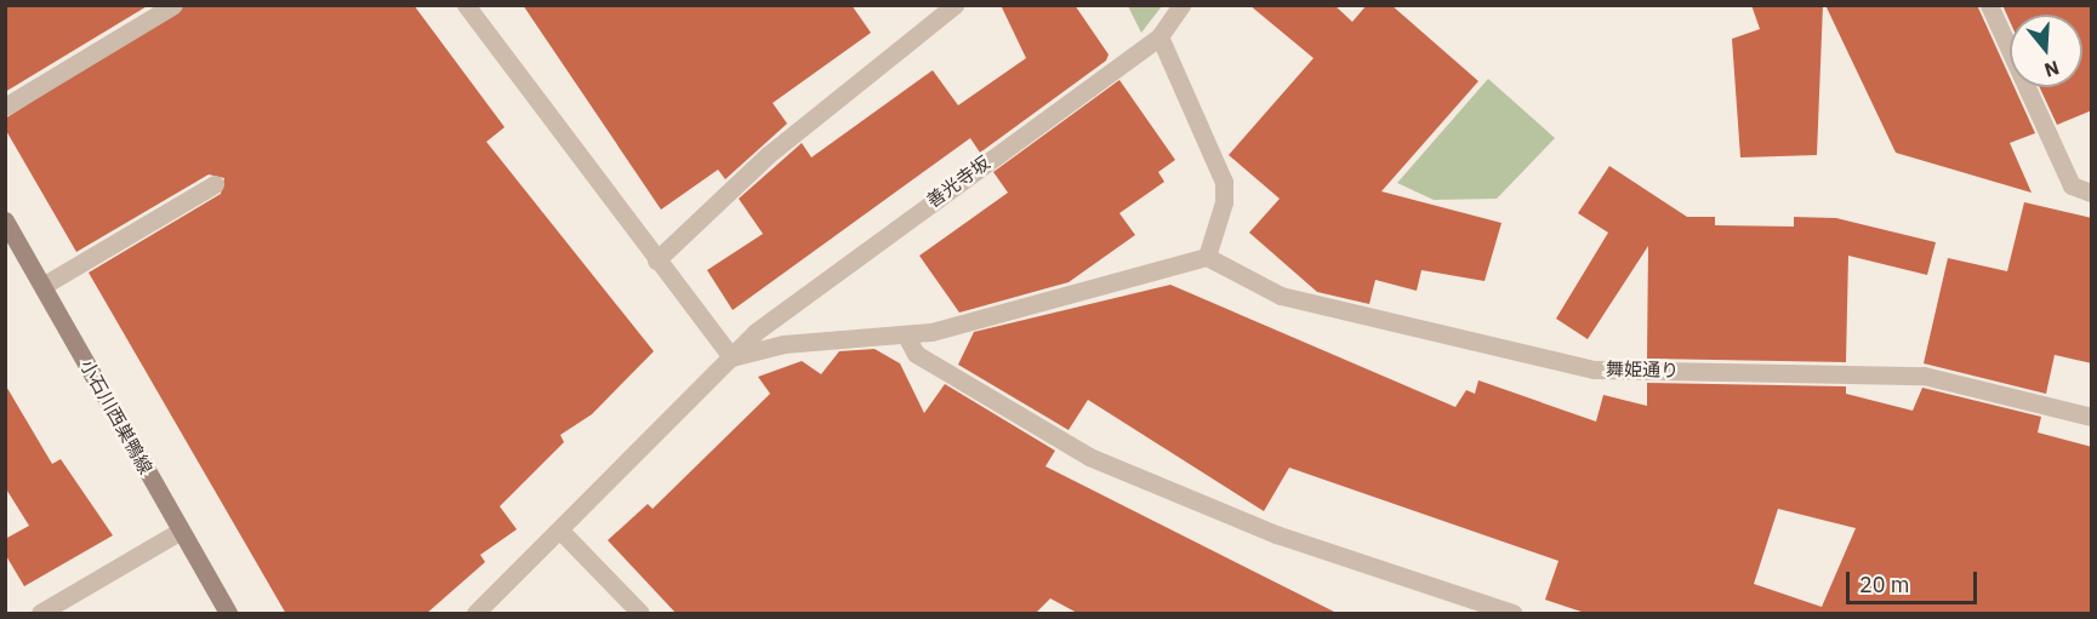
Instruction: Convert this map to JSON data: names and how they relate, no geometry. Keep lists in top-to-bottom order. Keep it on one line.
{"streets":{"main road":["小石川西巣鴨線"],"street":["善光寺坂","舞姫通り"]},"scale_bar":"20 m","north":"bottom"}
